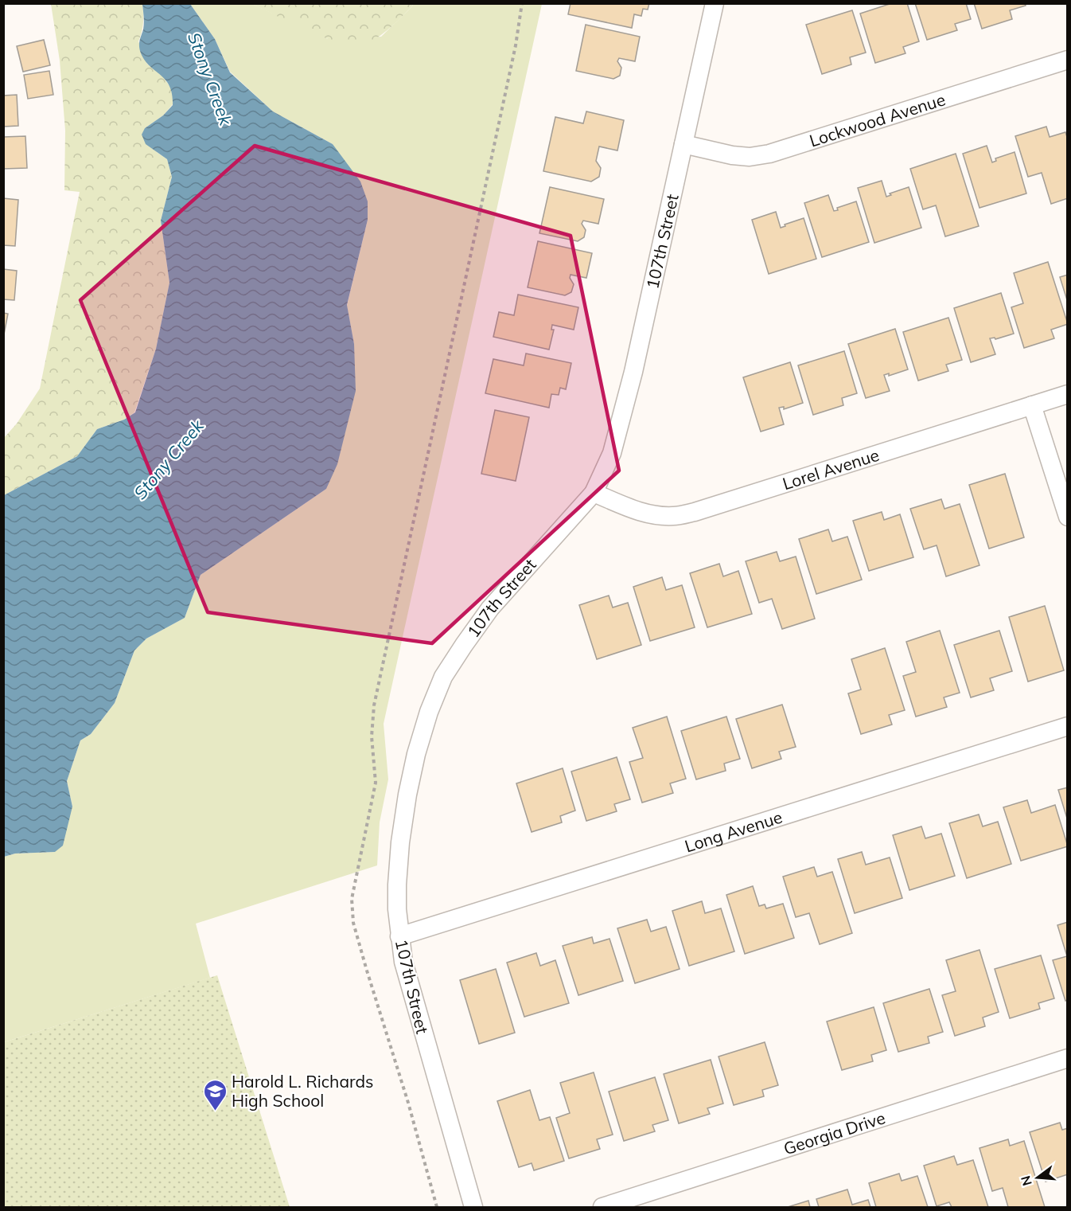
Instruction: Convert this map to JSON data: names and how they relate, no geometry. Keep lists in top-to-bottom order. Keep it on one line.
{"streets":{"street":["Lockwood Avenue","107th Street","Lorel Avenue","Long Avenue","Georgia Drive"]},"crossings":[["Lockwood Avenue","107th Street"],["107th Street","Lorel Avenue"],["107th Street","Long Avenue"]],"water":["Stony Creek"],"places":{"school or university":["Harold L. Richards High School"]},"north":"left"}
